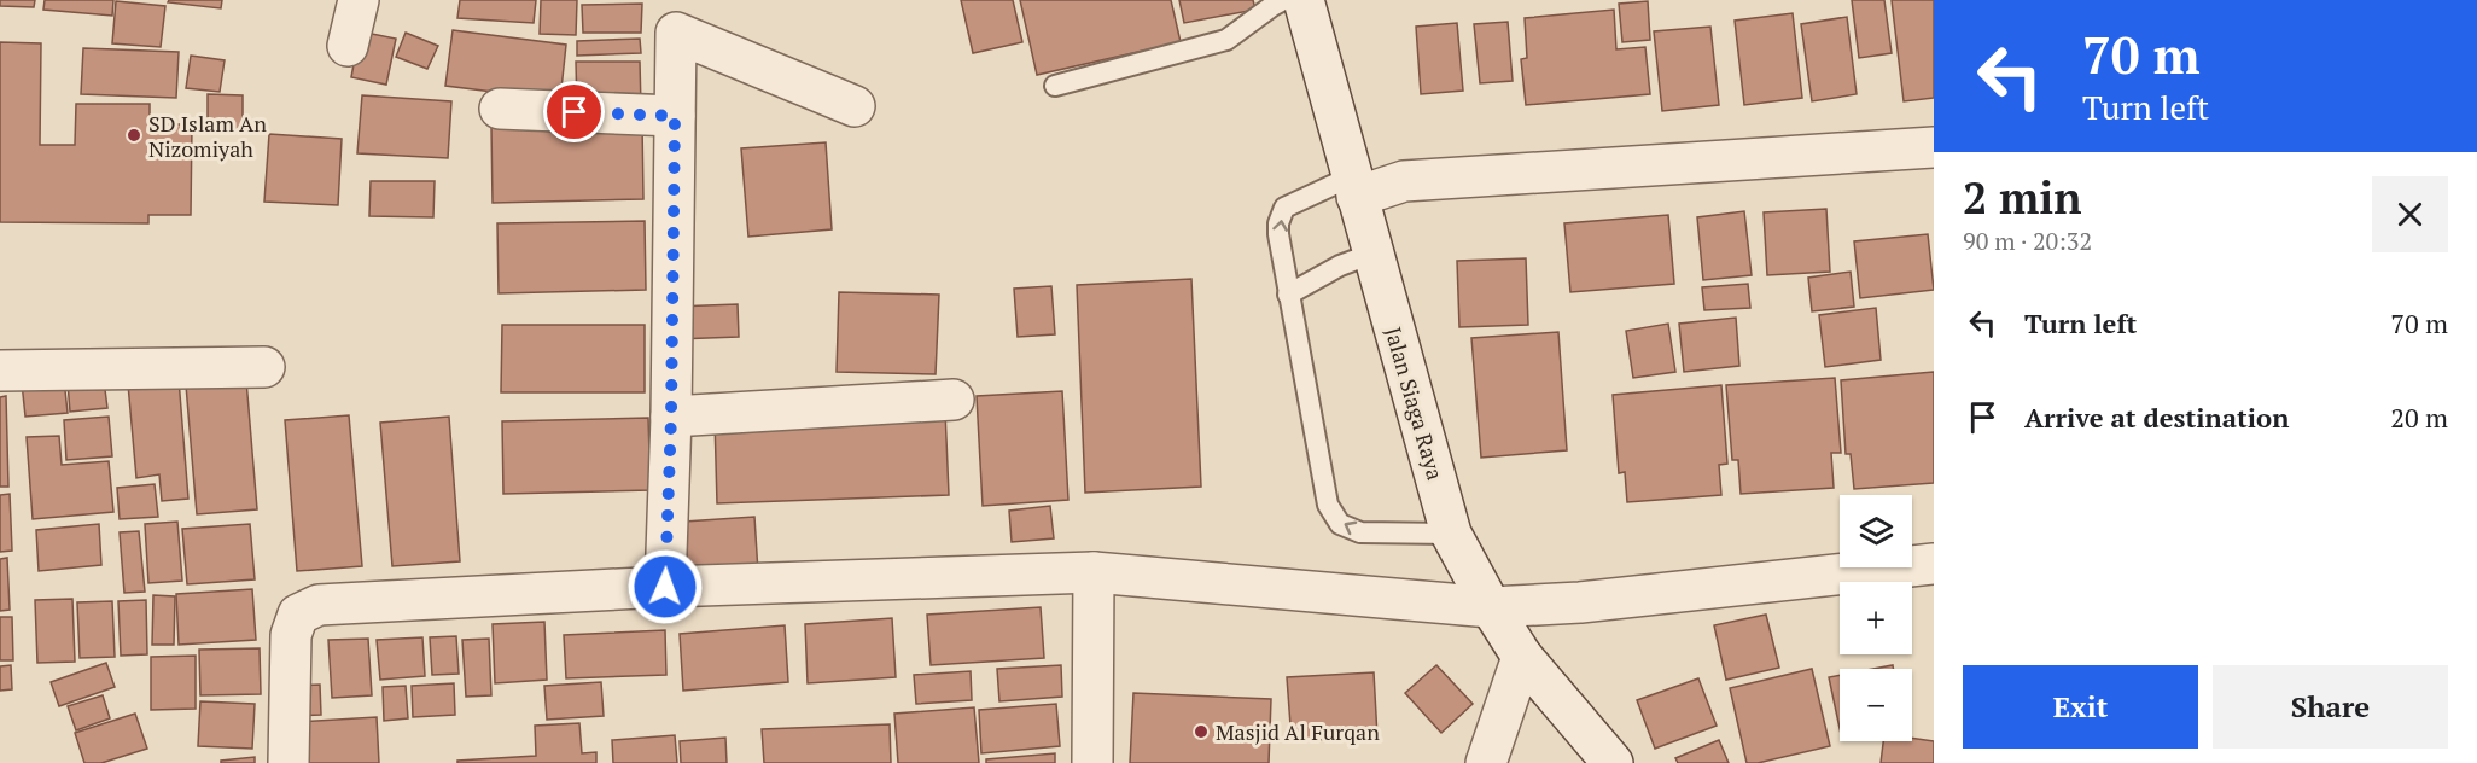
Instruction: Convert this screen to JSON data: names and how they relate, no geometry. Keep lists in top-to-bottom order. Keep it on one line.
{"streets":{"street":["Jalan Siaga Raya"]},"places":["SD Islam An Nizomiyah","Masjid Al Furqan"],"page":{"turn":["70 m","Turn left"],"heading":["2 min","90 m · 20:32"],"list":[{"name":"Turn left","value":"70 m"},{"name":"Arrive at destination","value":"20 m"}],"map_buttons":["+","−"],"buttons":["Exit","Share"]}}
